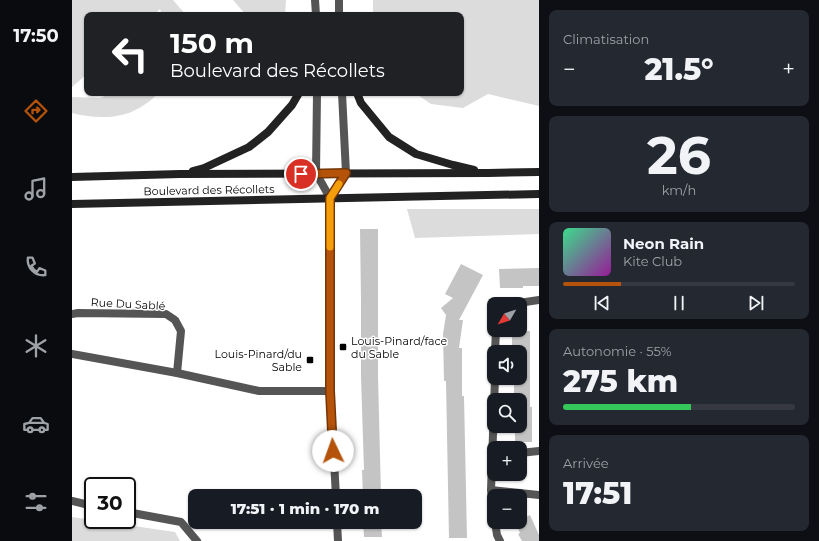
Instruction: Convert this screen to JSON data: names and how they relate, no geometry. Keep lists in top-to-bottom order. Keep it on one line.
{"streets":{"main road":["Boulevard des Récollets"],"street":["Rue Du Sablé"]},"places":{"transit":["Louis-Pinard/face du Sable","Louis-Pinard/du Sable"]},"north":"bottom left","page":{"tabs":"17:50","tile":["Climatisation",["26","km/h"],["Autonomie · 55%","275 km"],["Arrivée","17:51"]],"turn":["150 m","Boulevard des Récollets"],"heat":["−","21.5°","+"],"song":["Neon Rain","Kite Club"],"map_buttons":["+","−"],"limit":"30","trip":"17:51 · 1 min · 170 m"}}
